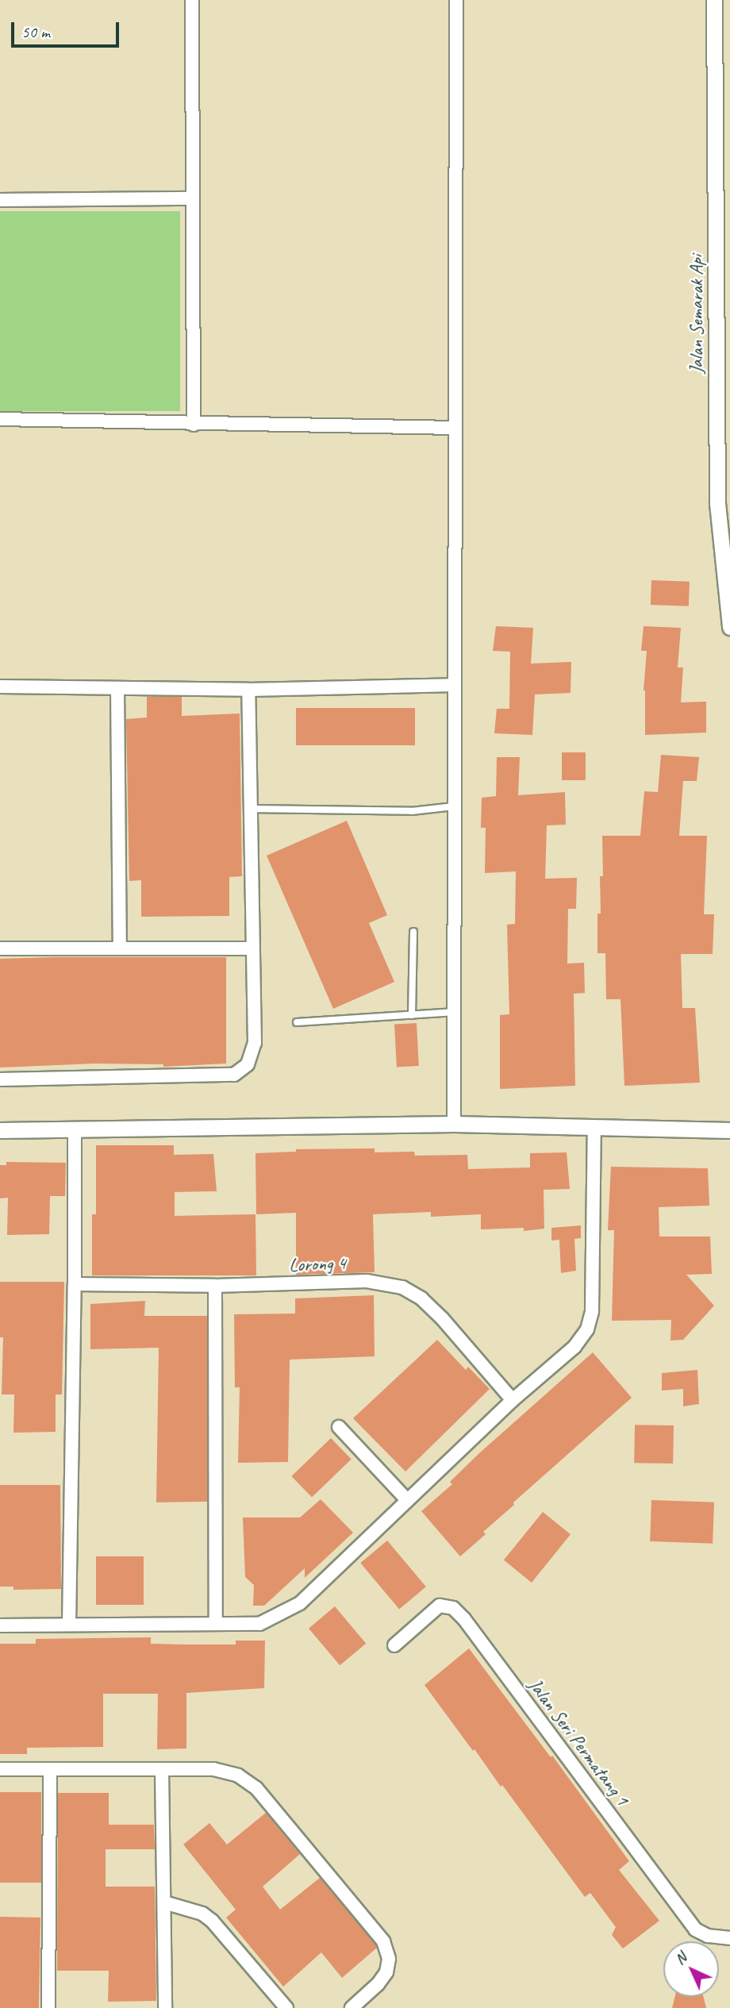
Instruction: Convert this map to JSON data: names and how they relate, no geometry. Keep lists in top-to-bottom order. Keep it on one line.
{"streets":{"street":["Jalan Semarak Api","Lorong 4","Jalan Seri Permatang 1"]},"scale_bar":"50 m","north":"top left"}
